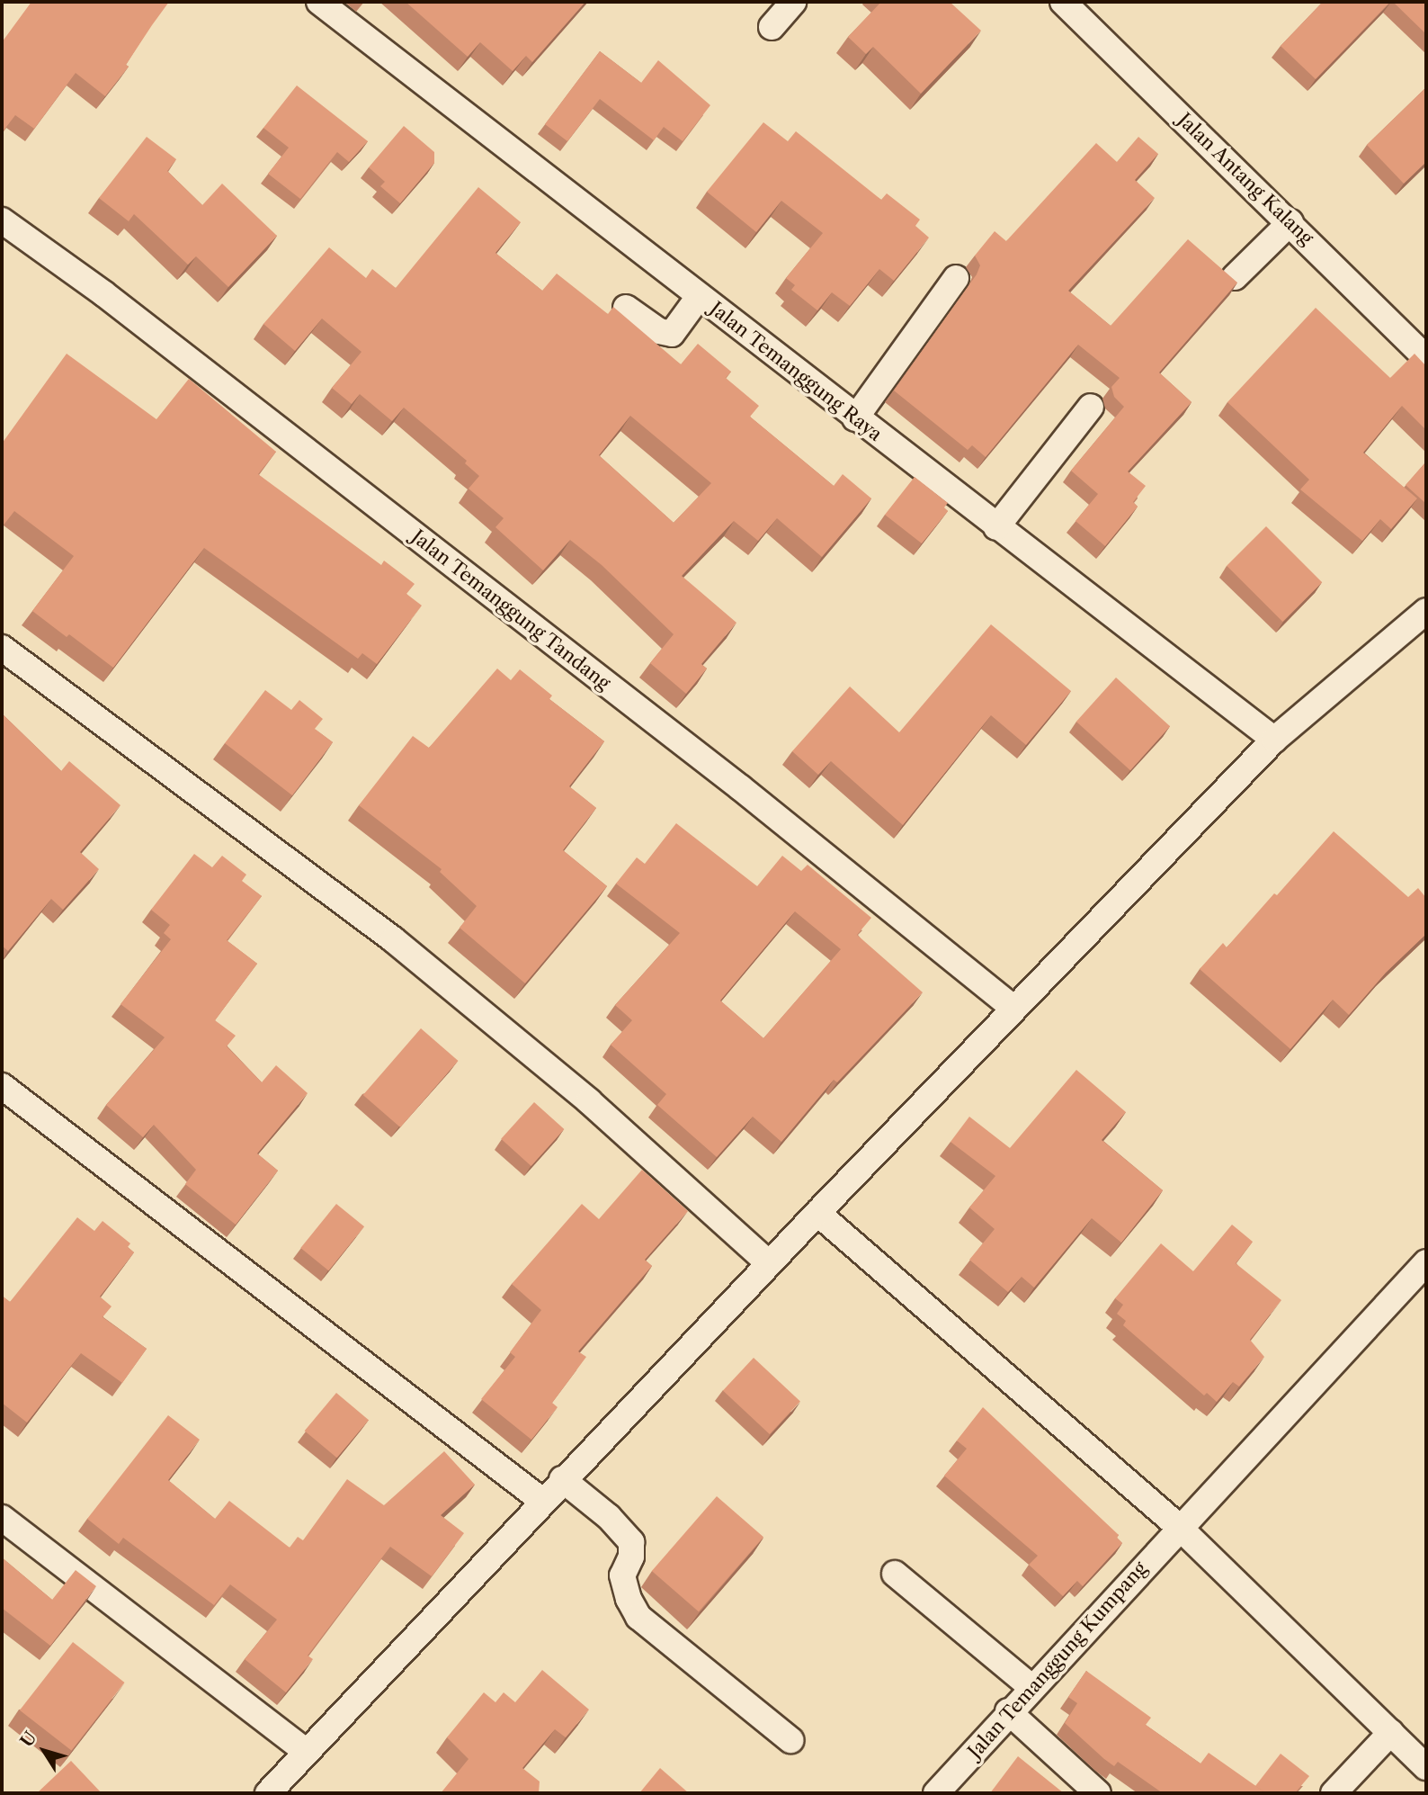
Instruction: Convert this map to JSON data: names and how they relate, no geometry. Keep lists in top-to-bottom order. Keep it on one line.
{"streets":{"street":["Jalan Antang Kalang","Jalan Temanggung Raya","Jalan Temanggung Tandang","Jalan Temanggung Kumpang"]},"north":"top left"}
